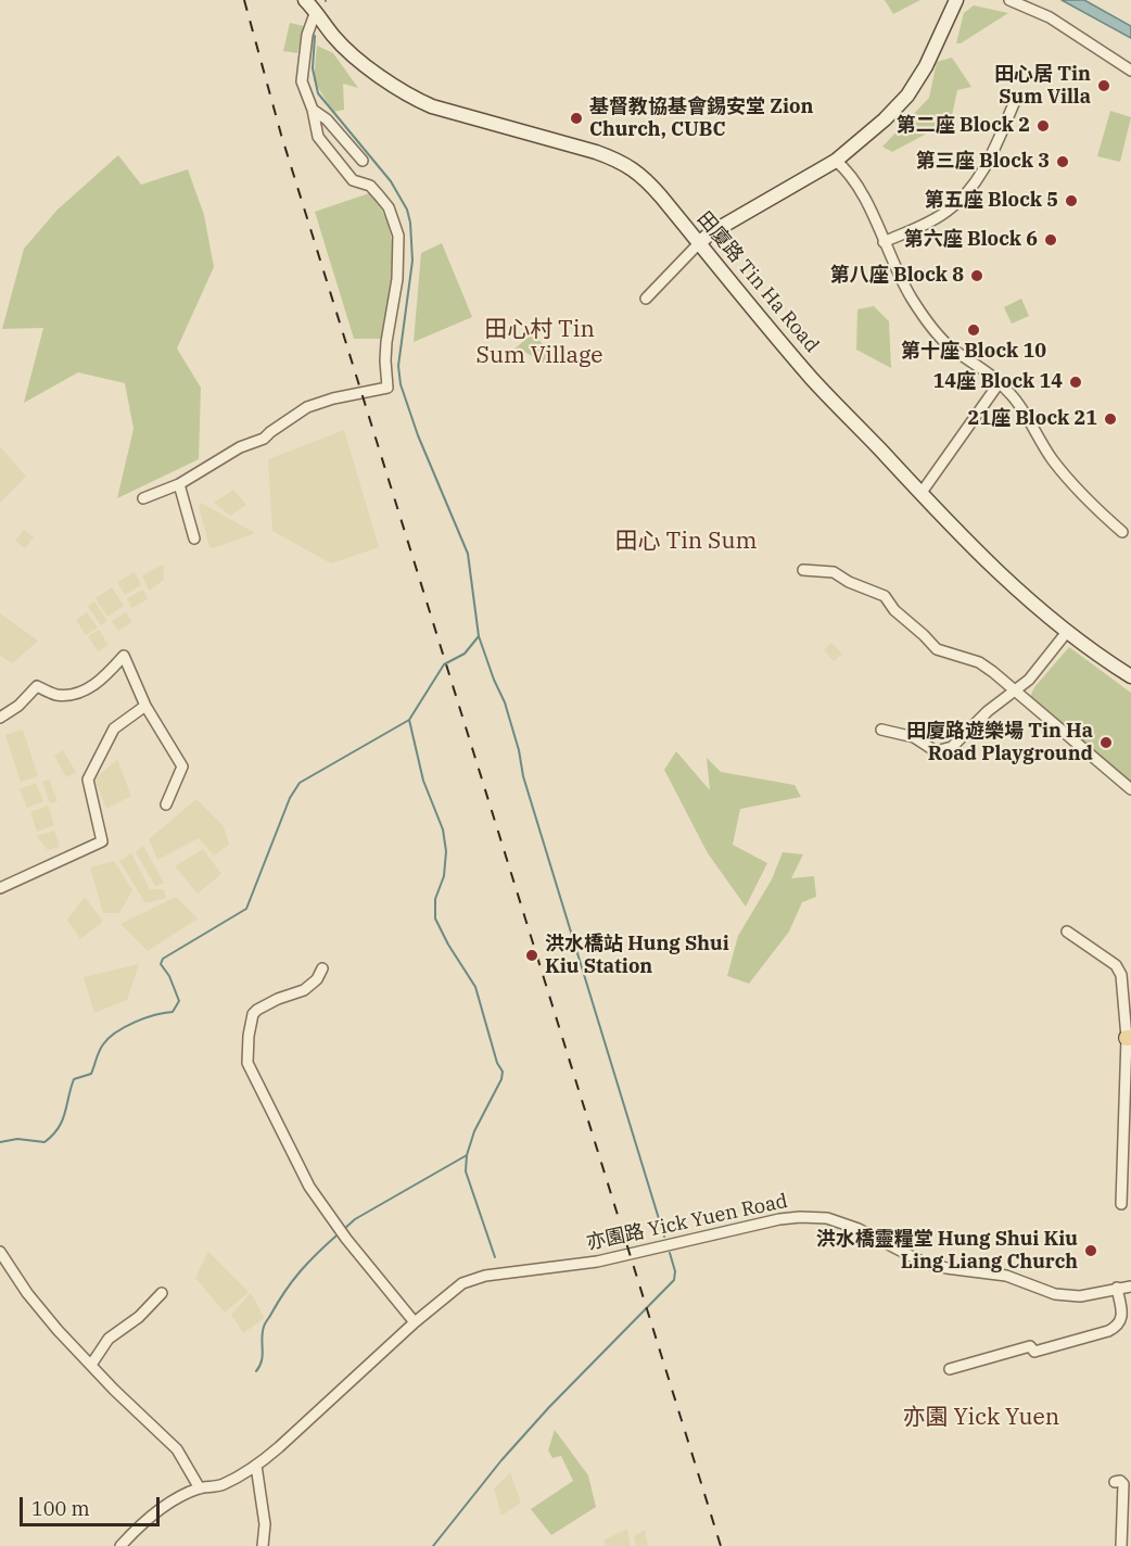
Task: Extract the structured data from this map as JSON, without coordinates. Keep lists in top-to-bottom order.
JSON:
{
  "streets": {
    "street": ["田廈路 Tin Ha Road", "亦園路 Yick Yuen Road"]
  },
  "districts": ["田心村 Tin Sum Village", "田心 Tin Sum", "亦園 Yick Yuen"],
  "places": [
    "田心居 Tin Sum Villa",
    "基督教協基會錫安堂 Zion Church, CUBC",
    "第二座 Block 2",
    "第三座 Block 3",
    "第五座 Block 5",
    "第六座 Block 6",
    "第八座 Block 8",
    "第十座 Block 10",
    "14座 Block 14",
    "21座 Block 21",
    "田廈路遊樂場 Tin Ha Road Playground",
    "洪水橋站 Hung Shui Kiu Station",
    "洪水橋靈糧堂 Hung Shui Kiu Ling Liang Church"
  ],
  "scale_bar": "100 m"
}
